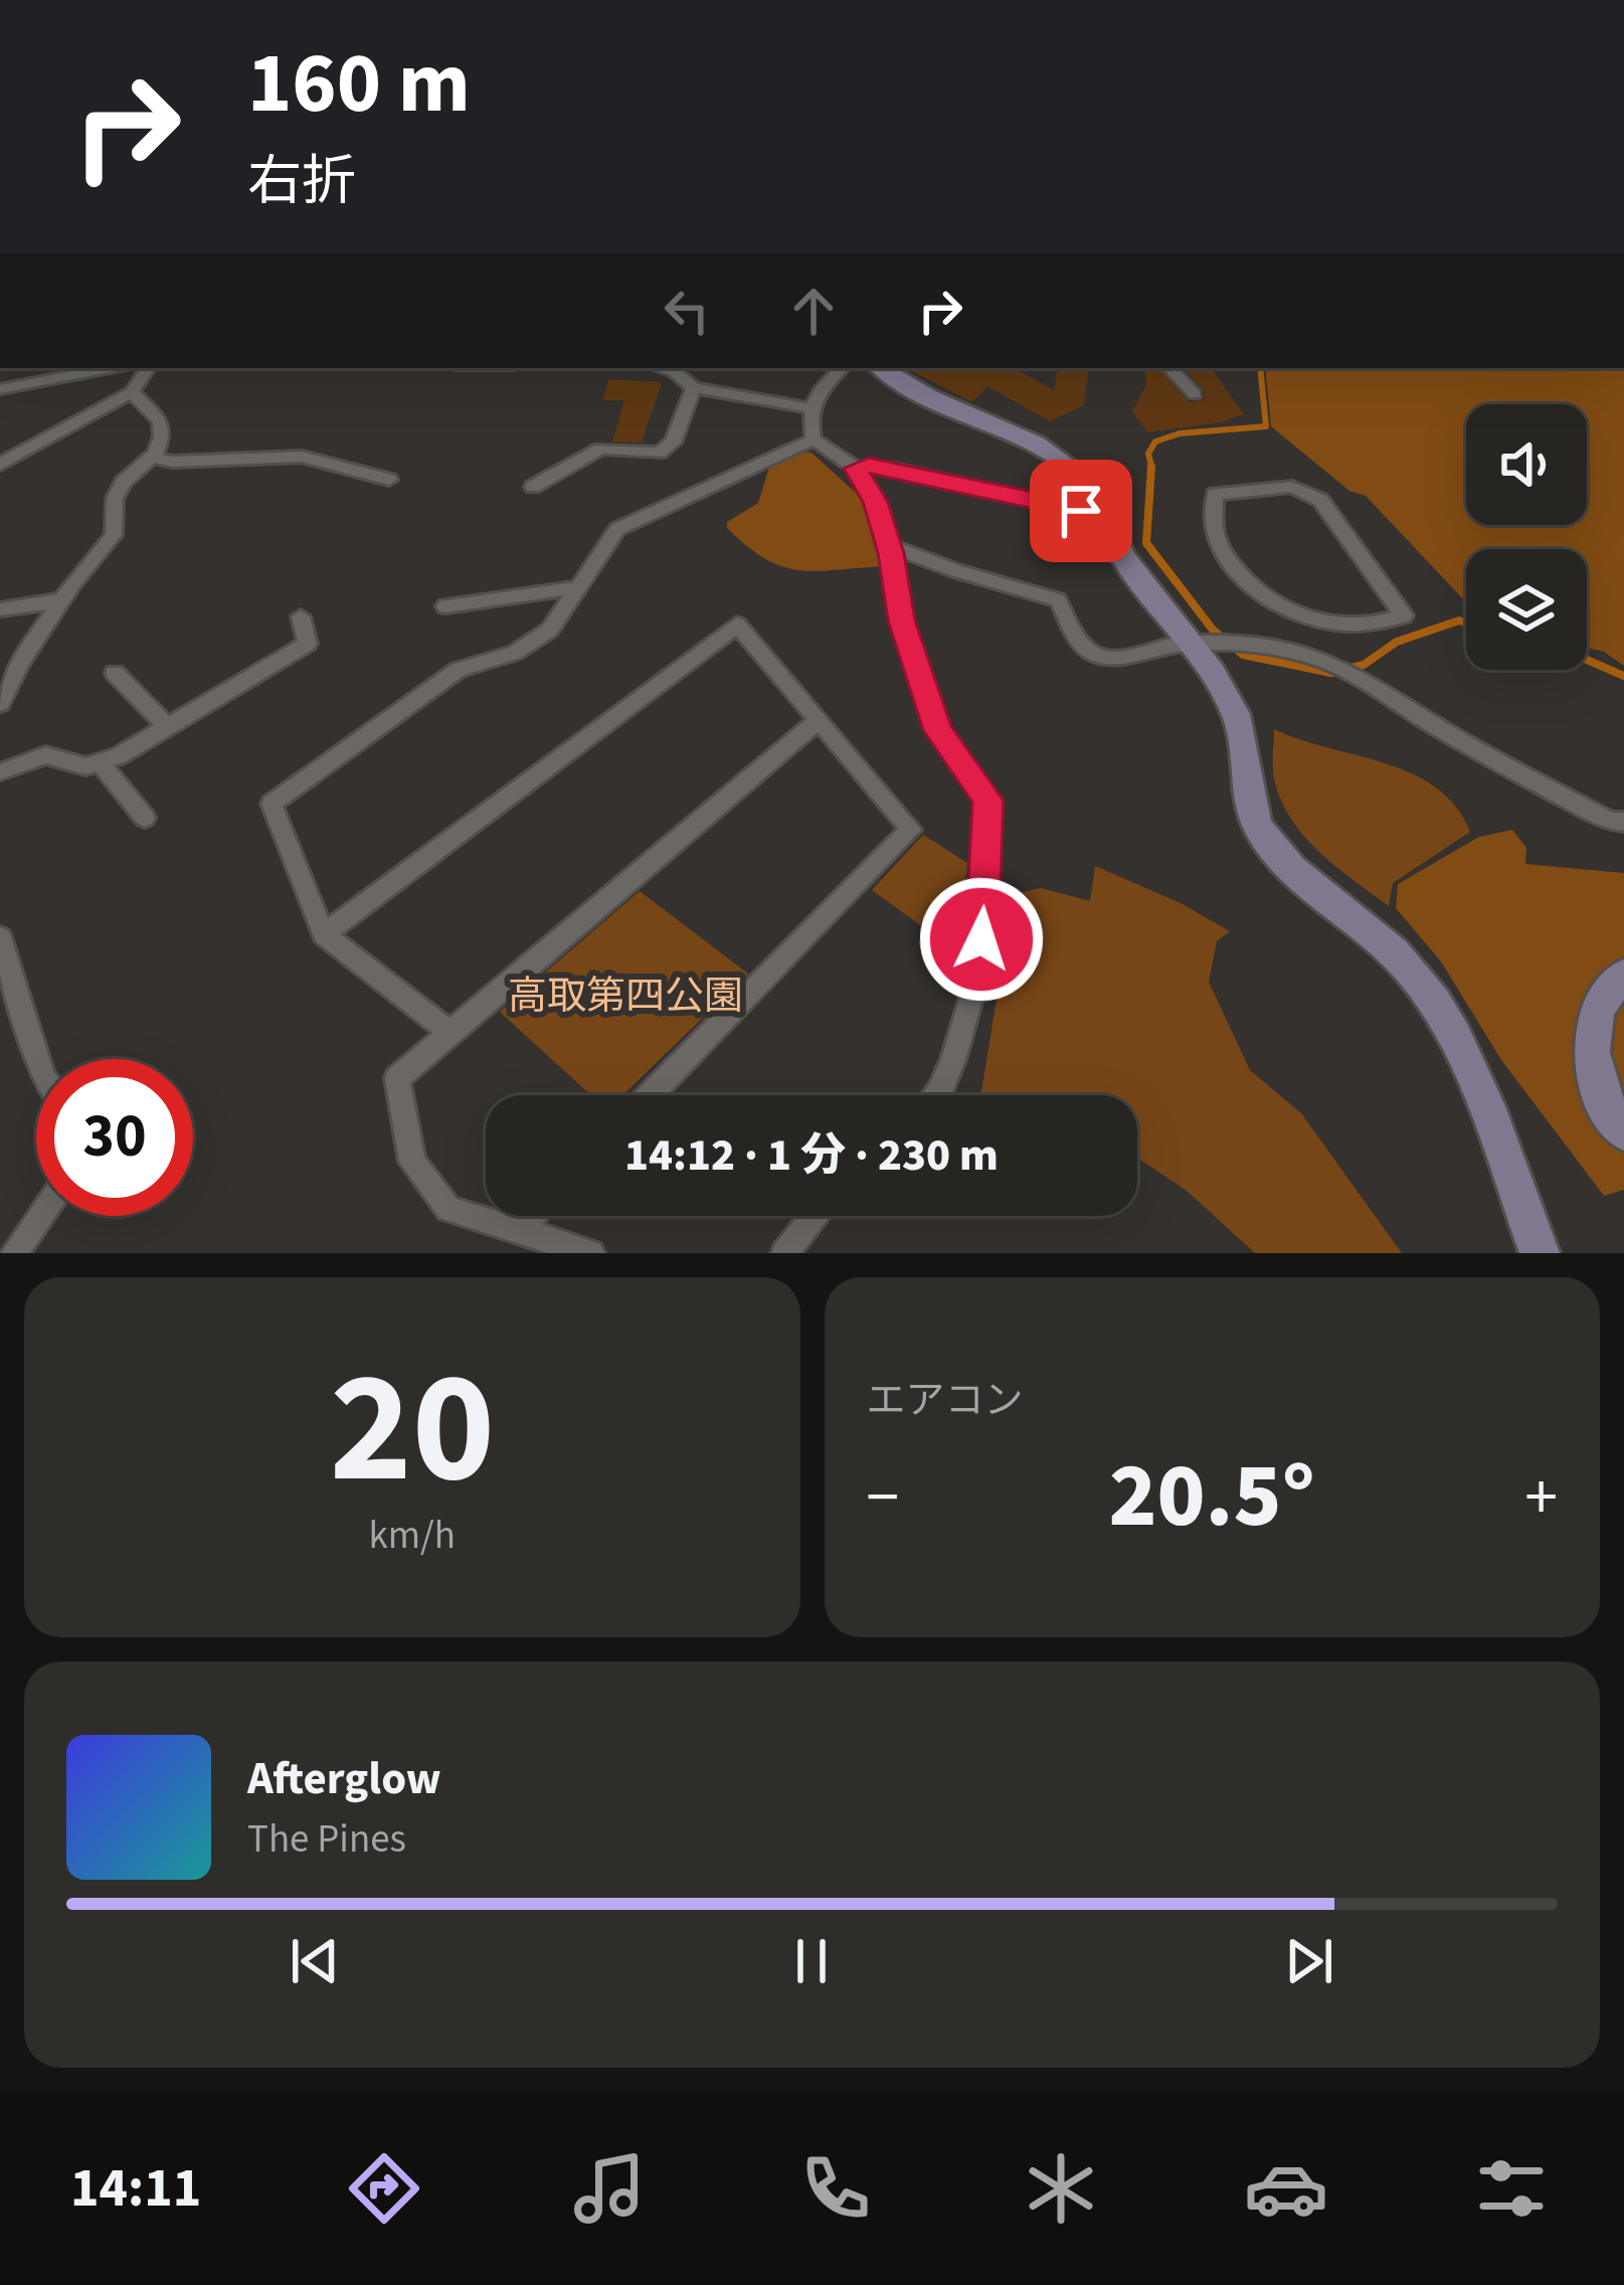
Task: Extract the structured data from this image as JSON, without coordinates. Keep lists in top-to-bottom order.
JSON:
{
  "parks": ["高取第四公園"],
  "page": {
    "turn": ["160 m", "右折"],
    "limit": "30",
    "trip": "14:12 · 1 分 · 230 m",
    "tile": [
      ["20", "km/h"],
      "エアコン"
    ],
    "heat": ["−", "20.5°", "+"],
    "song": ["Afterglow", "The Pines"],
    "tabs": "14:11"
  }
}
